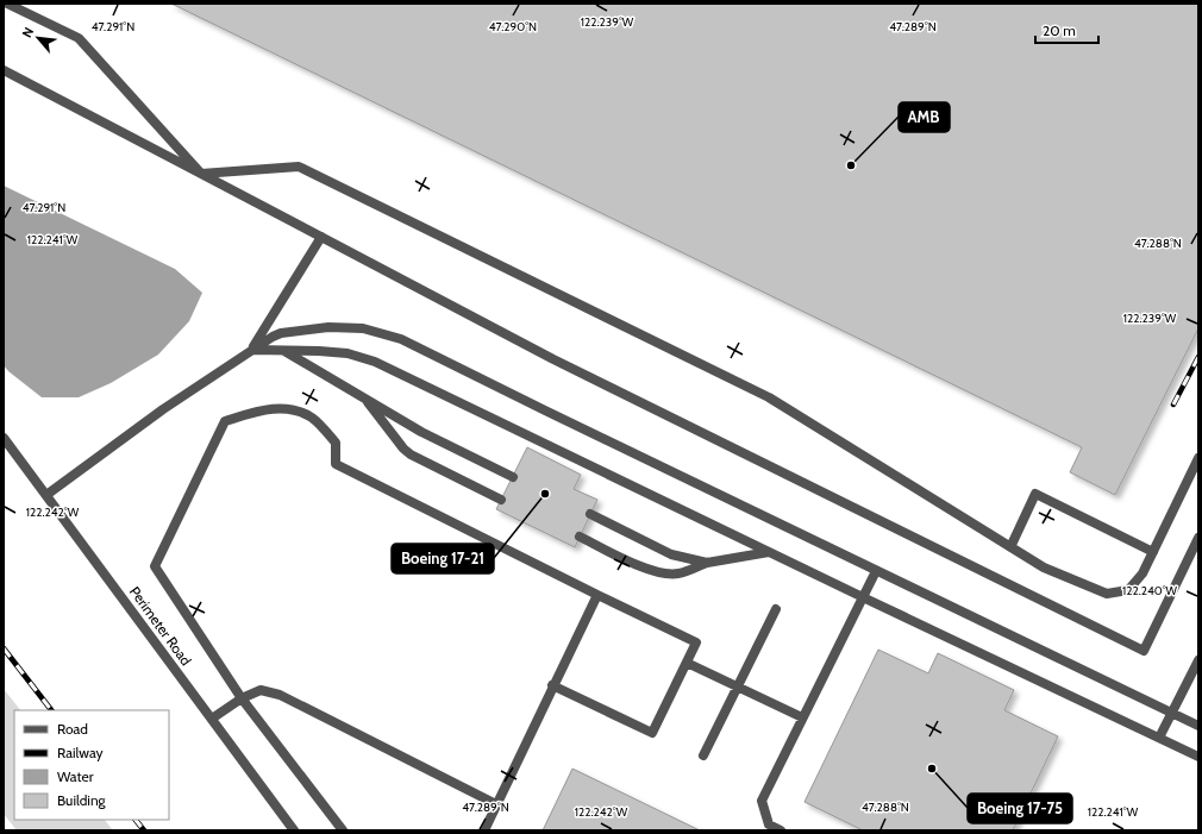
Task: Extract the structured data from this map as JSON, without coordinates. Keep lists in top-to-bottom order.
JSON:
{
  "streets": {
    "street": ["Perimeter Road"]
  },
  "places": ["AMB", "Boeing 17-21", "Boeing 17-75"],
  "legend": [
    "Road",
    "Railway",
    "Water",
    "Building"
  ],
  "scale_bar": "20 m",
  "north": "top left",
  "coordinates": [
    "122.239°W",
    "47.291°N",
    "47.290°N",
    "47.289°N",
    "122.241°W",
    "47.288°N",
    "122.242°W",
    "122.240°W"
  ]
}
